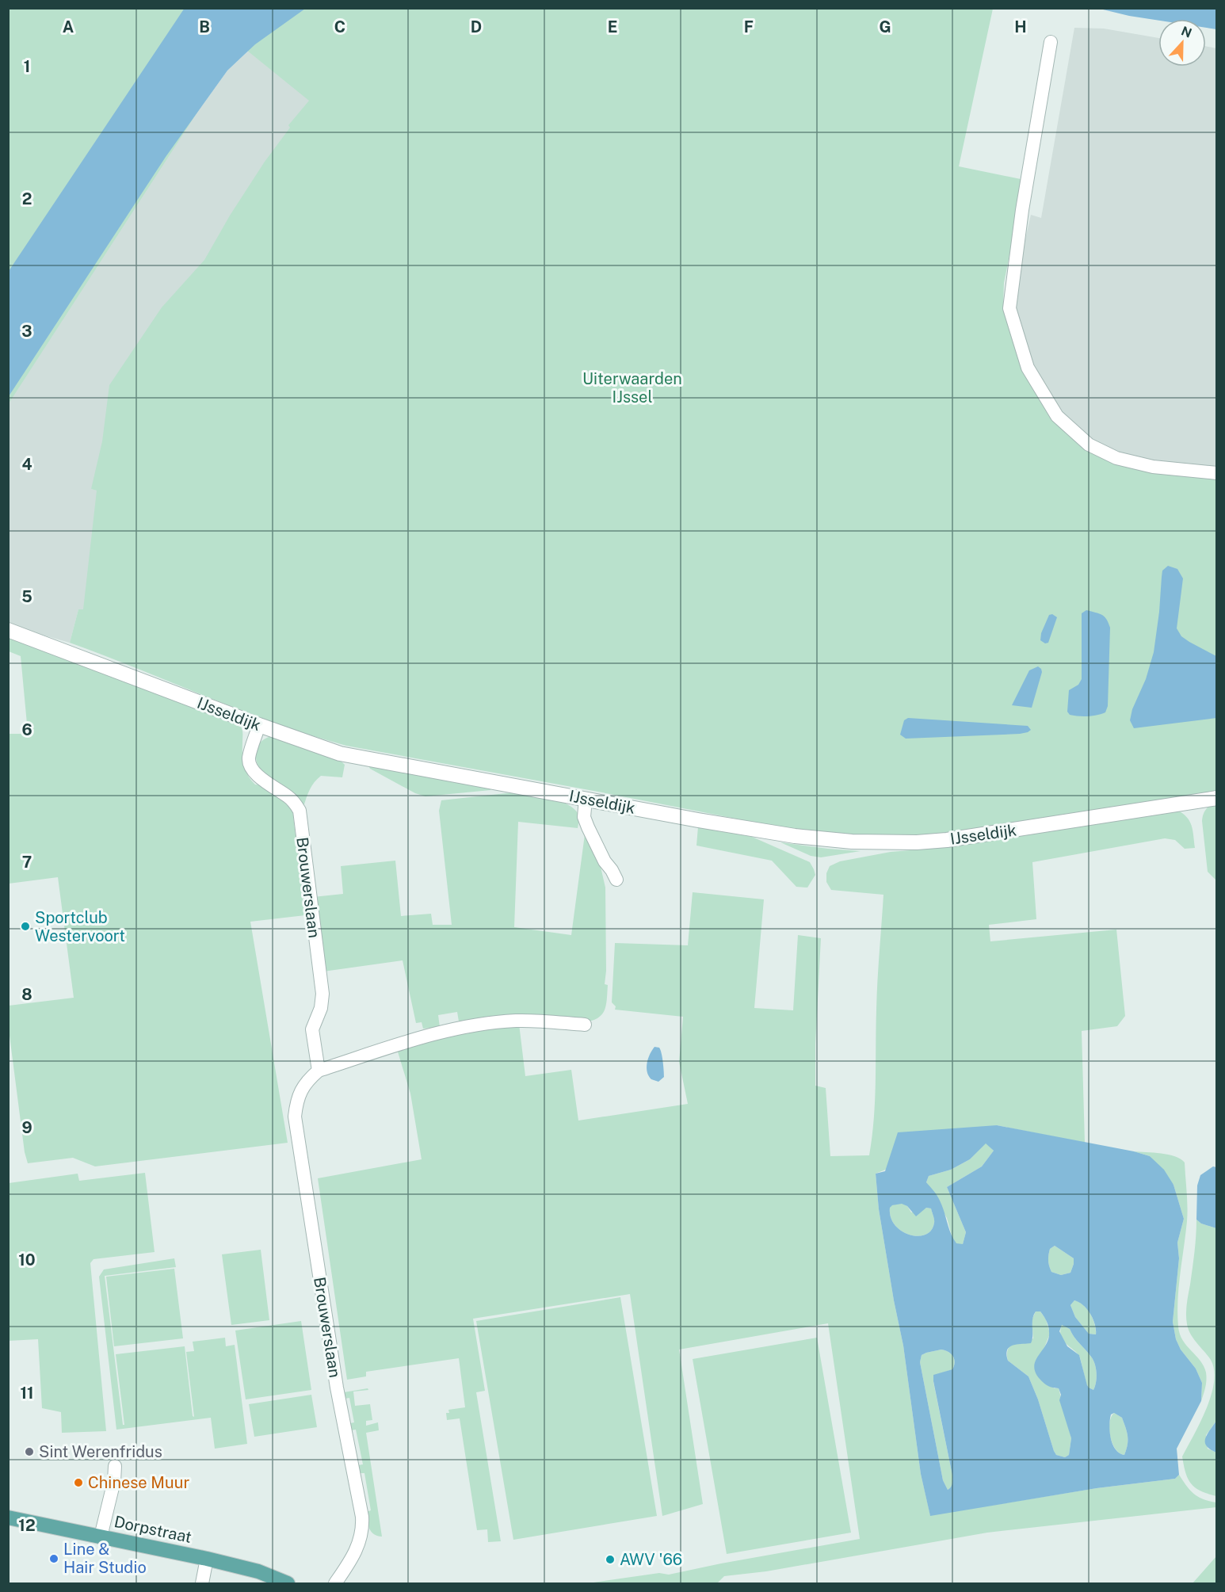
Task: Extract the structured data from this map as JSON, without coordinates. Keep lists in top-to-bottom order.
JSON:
{
  "streets": {
    "main road": ["Dorpstraat"],
    "street": ["IJsseldijk", "Brouwerslaan"]
  },
  "crossings": [
    ["IJsseldijk", "Brouwerslaan"]
  ],
  "parks": ["Uiterwaarden IJssel"],
  "places": [
    "Sportclub Westervoort",
    "Sint Werenfridus",
    "Chinese Muur",
    "Line & Hair Studio",
    "AWV '66"
  ],
  "north": "top",
  "grid": {
    "columns": [
      "A",
      "B",
      "C",
      "D",
      "E",
      "F",
      "G",
      "H"
    ],
    "rows": [
      "1",
      "2",
      "3",
      "4",
      "5",
      "6",
      "7",
      "8",
      "9",
      "10",
      "11",
      "12"
    ]
  }
}
